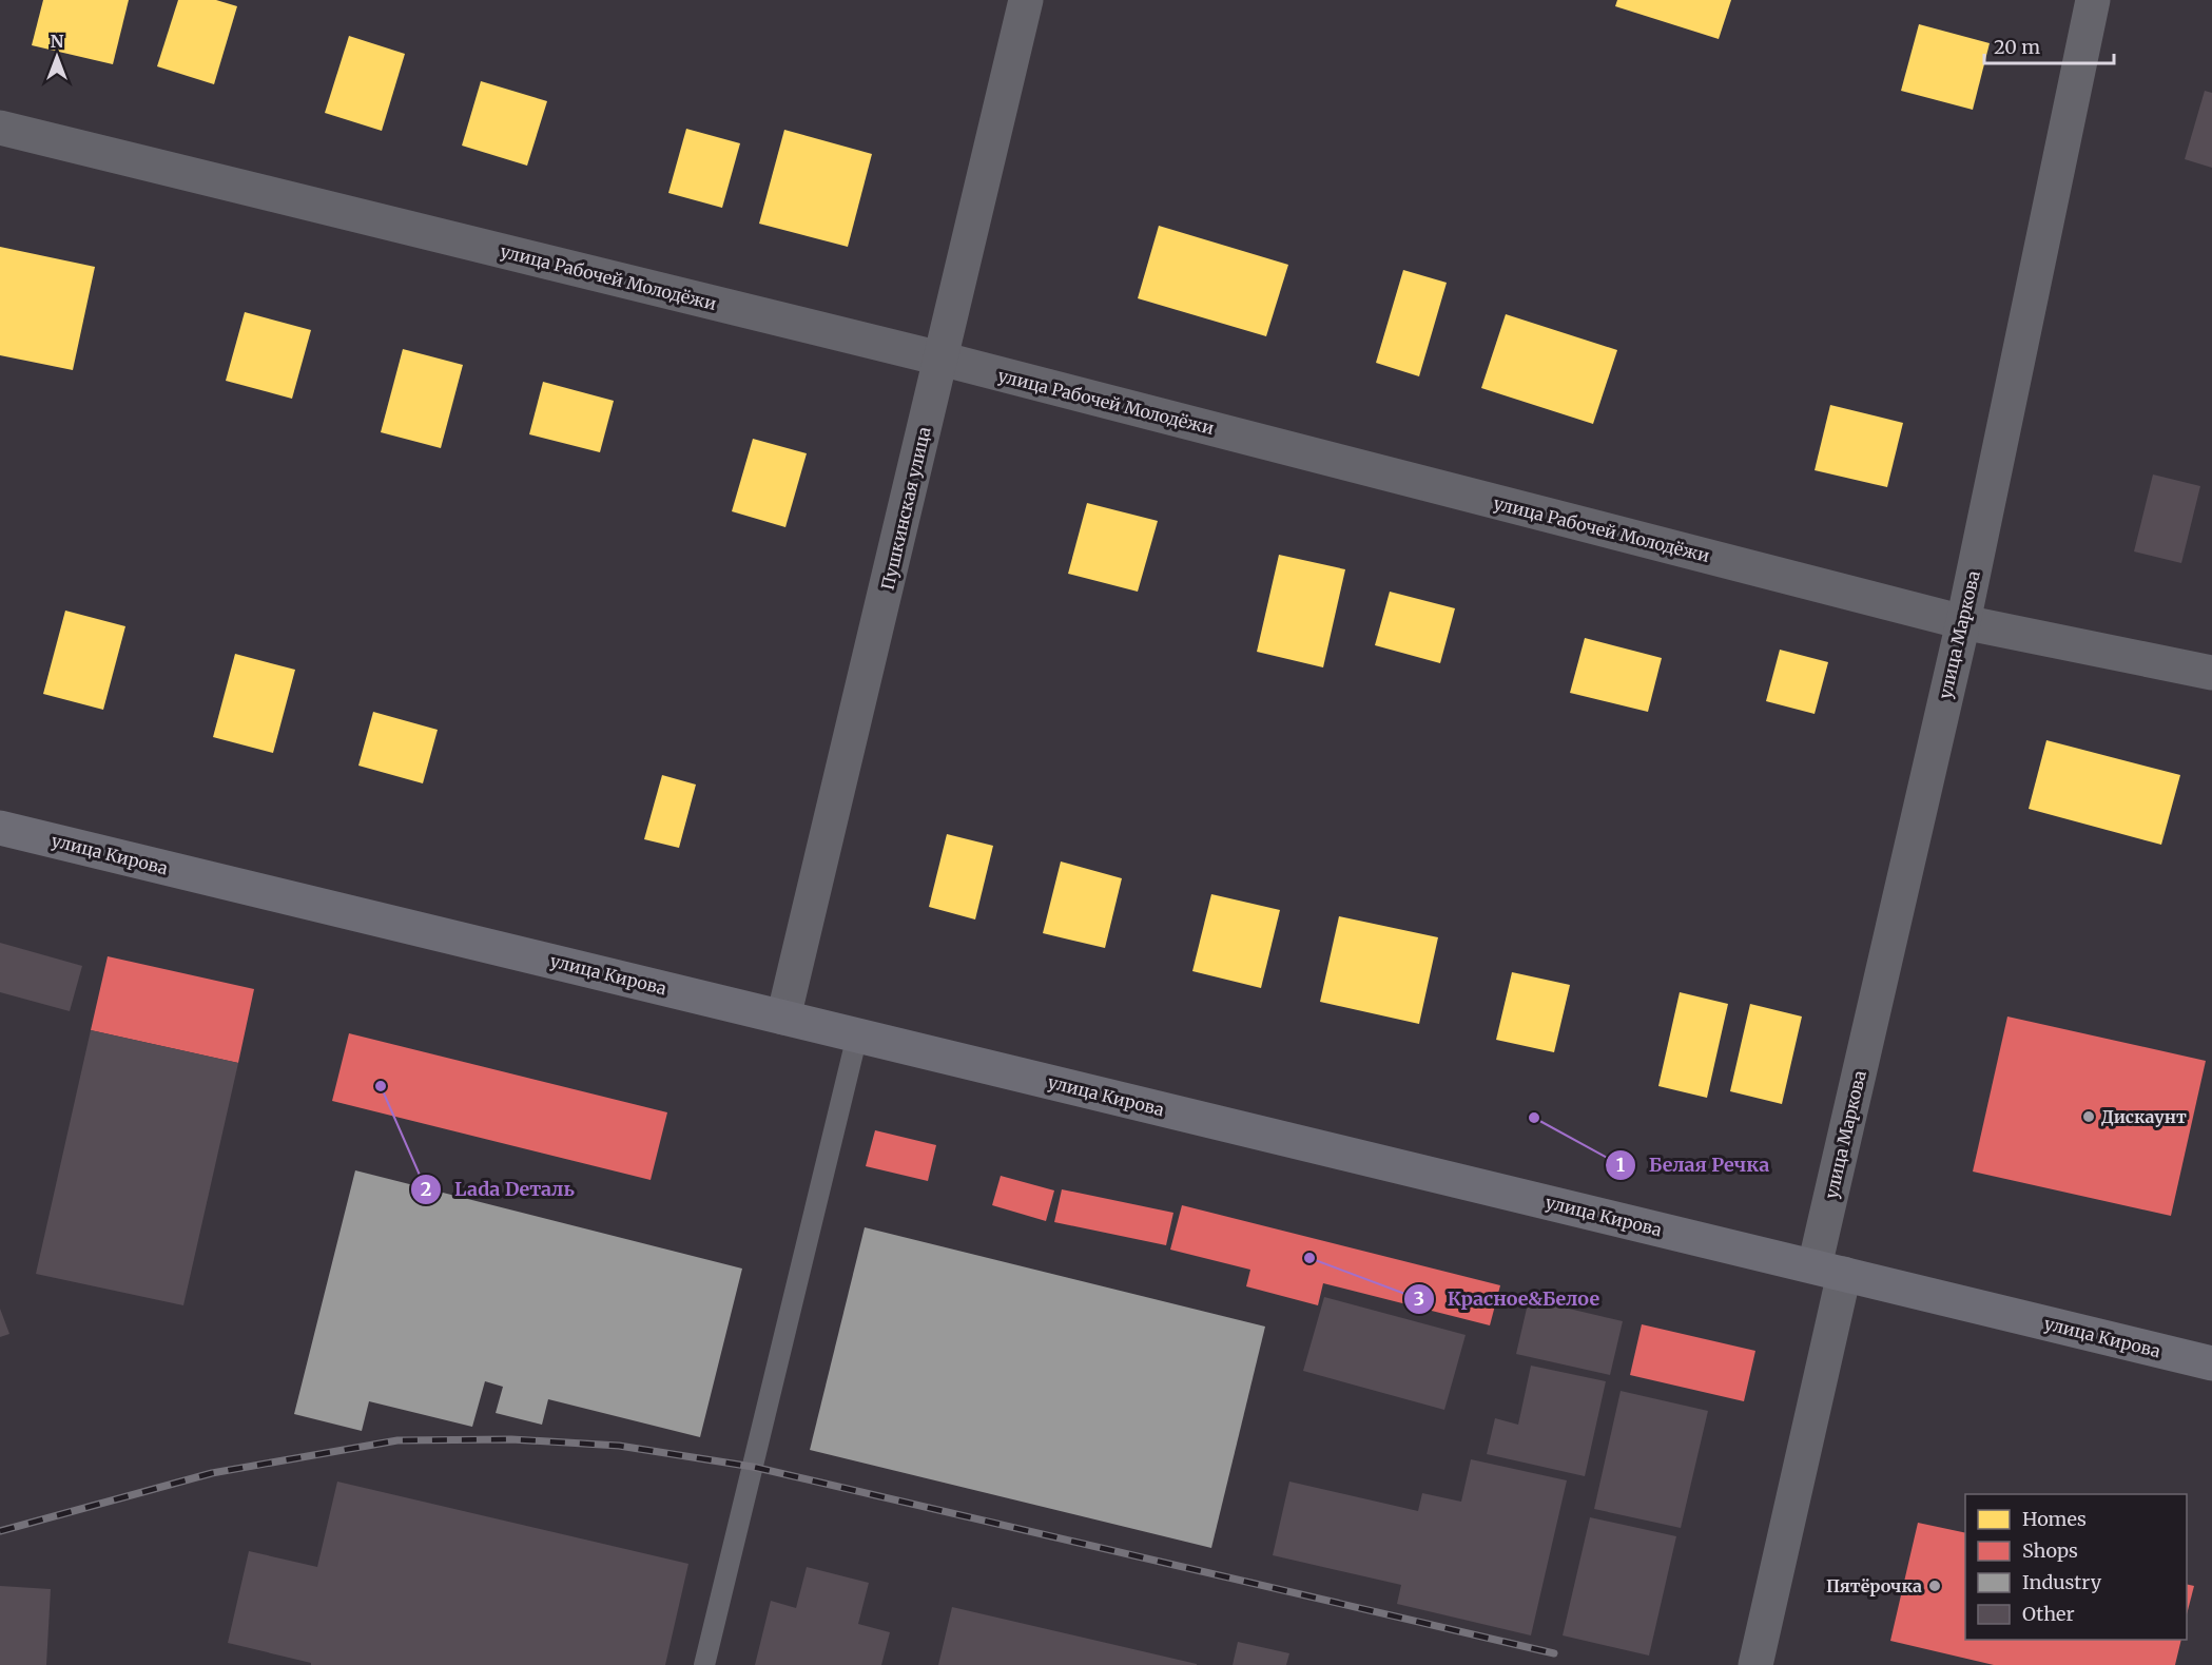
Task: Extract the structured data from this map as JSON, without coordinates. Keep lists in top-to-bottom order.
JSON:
{
  "streets": {
    "main road": ["улица Кирова"],
    "street": ["улица Рабочей Молодёжи", "Пушкинская улица", "улица Маркова"]
  },
  "crossings": [
    ["улица Рабочей Молодёжи", "Пушкинская улица"],
    ["улица Рабочей Молодёжи", "улица Маркова"],
    ["Пушкинская улица", "улица Кирова"],
    ["улица Маркова", "улица Кирова"]
  ],
  "places": [
    "Lada Dеталь",
    "Дискаунт",
    "Белая Речка",
    "Красное&Белое",
    "Пятёрочка"
  ],
  "legend": [
    "Homes",
    "Shops",
    "Industry",
    "Other"
  ],
  "scale_bar": "20 m",
  "north": "top"
}
